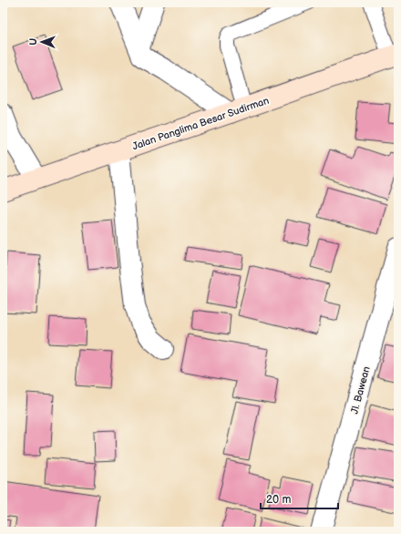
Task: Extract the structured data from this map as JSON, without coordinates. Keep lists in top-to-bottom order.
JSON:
{
  "streets": {
    "main road": ["Jalan Panglima Besar Sudirman"],
    "street": ["Jl. Bawean"]
  },
  "scale_bar": "20 m",
  "north": "left"
}
